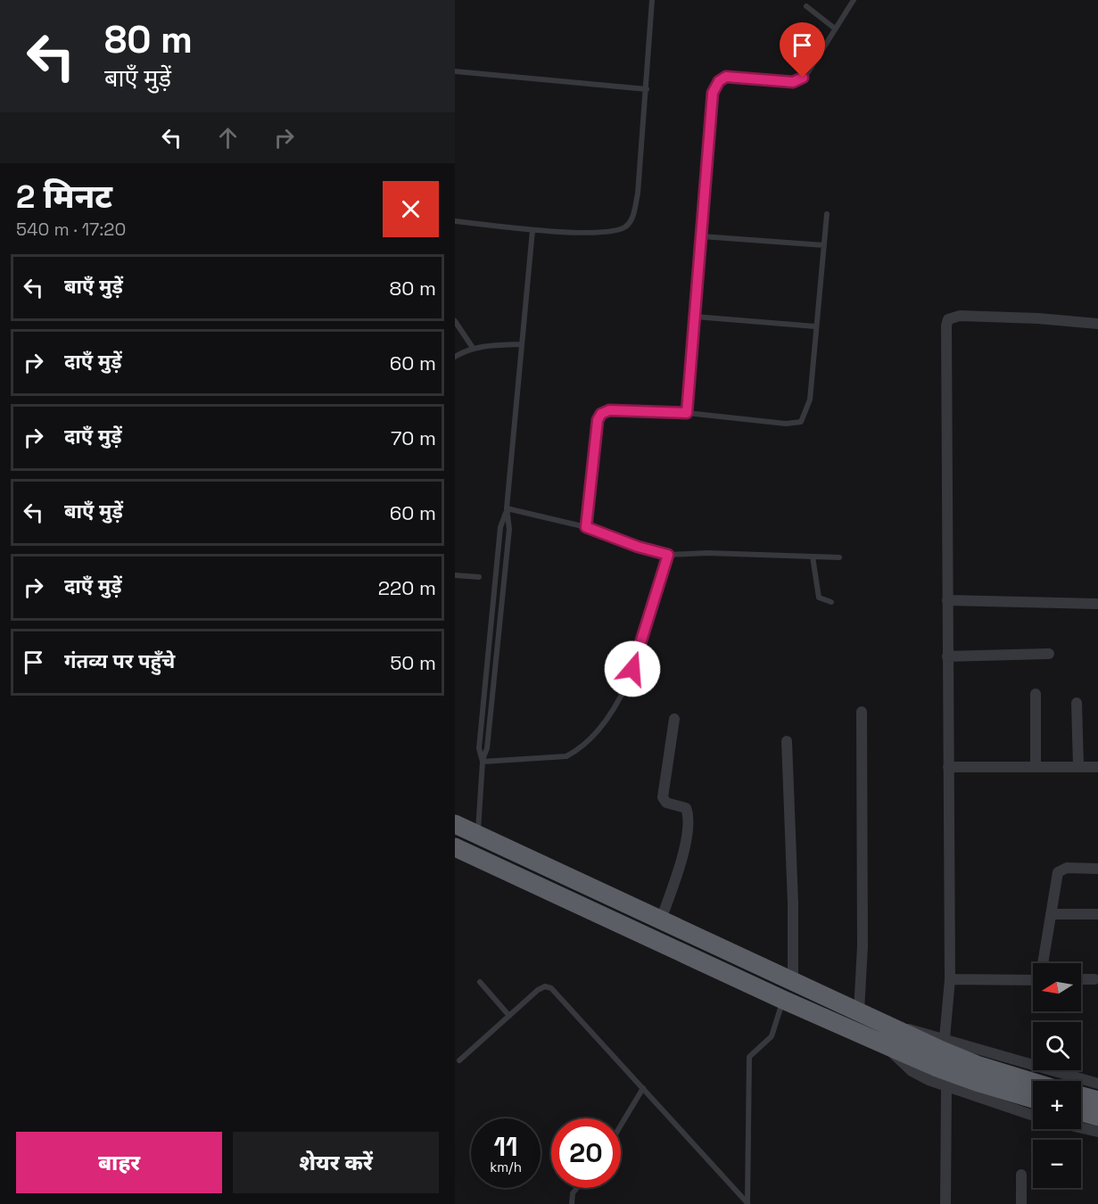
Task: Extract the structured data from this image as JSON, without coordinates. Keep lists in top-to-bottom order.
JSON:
{
  "north": "left",
  "page": {
    "turn": ["80 m", "बाएँ मुड़ें"],
    "heading": ["2 मिनट", "540 m · 17:20"],
    "list": [
      {
        "name": "बाएँ मुड़ें",
        "value": "80 m"
      },
      {
        "name": "दाएँ मुड़ें",
        "value": "60 m"
      },
      {
        "name": "दाएँ मुड़ें",
        "value": "70 m"
      },
      {
        "name": "बाएँ मुड़ें",
        "value": "60 m"
      },
      {
        "name": "दाएँ मुड़ें",
        "value": "220 m"
      },
      {
        "name": "गंतव्य पर पहुँचे",
        "value": "50 m"
      }
    ],
    "map_buttons": ["+", "−"],
    "speed": "11 km/h",
    "limit": "20",
    "buttons": ["बाहर", "शेयर करें"]
  }
}
